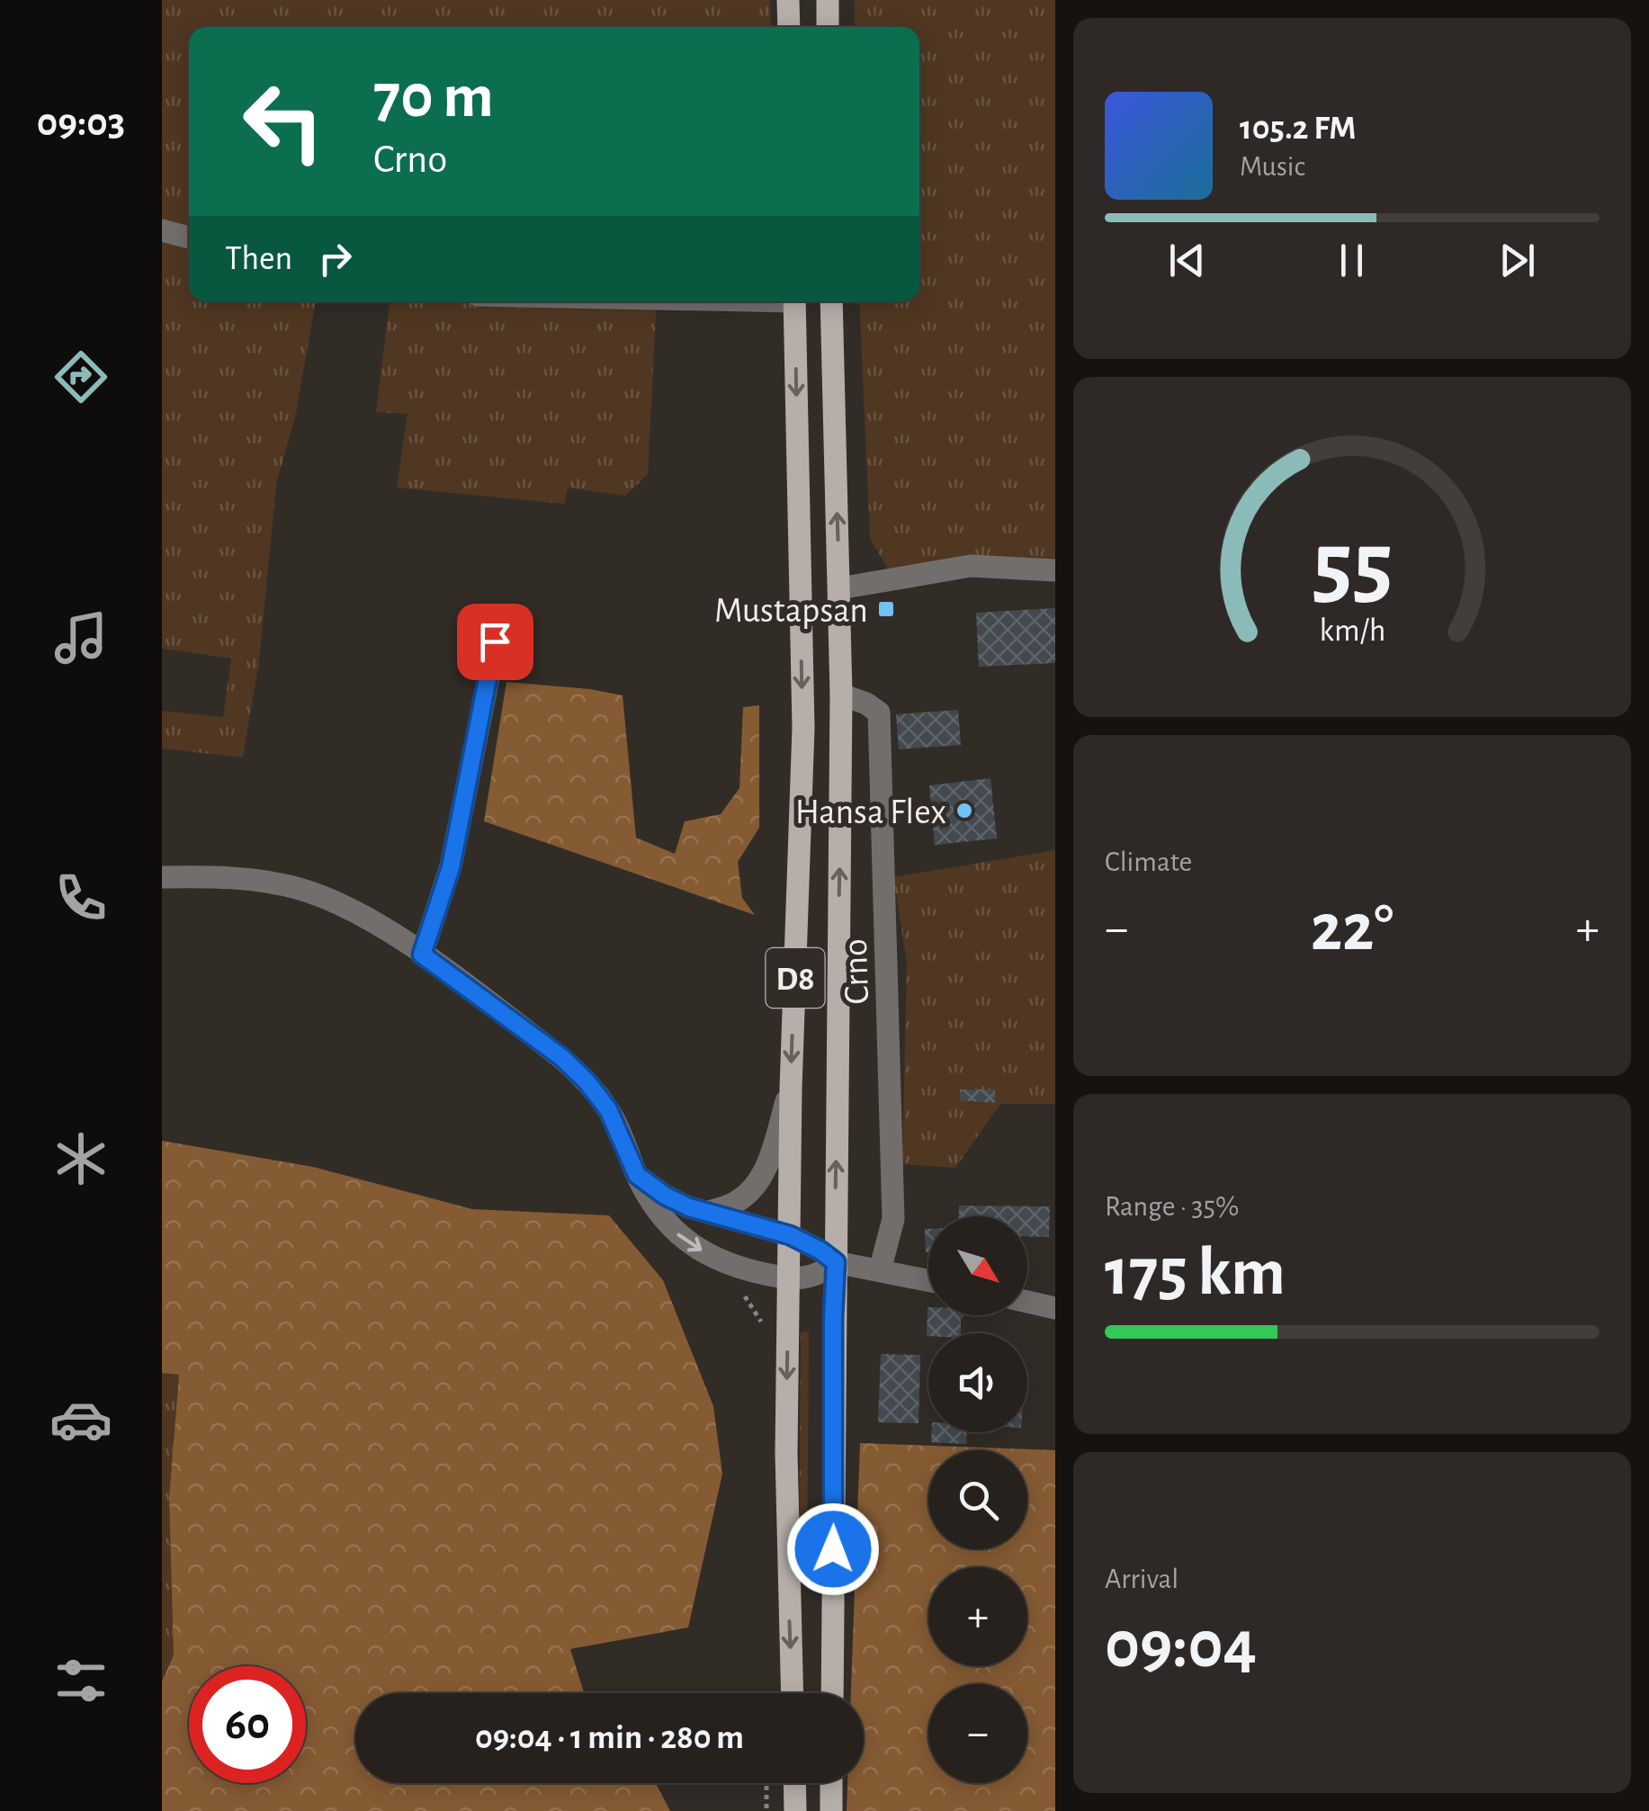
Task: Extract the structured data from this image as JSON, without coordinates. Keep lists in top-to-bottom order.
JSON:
{
  "streets": {
    "main road": ["D8"],
    "street": ["Crno"]
  },
  "crossings": [
    ["Crno", "D8"]
  ],
  "places": {
    "transit": ["Mustapsan"],
    "other": ["Hansa Flex"]
  },
  "north": "bottom right",
  "page": {
    "tabs": "09:03",
    "turn": ["70 m", "Crno"],
    "song": ["105.2 FM", "Music"],
    "then": "Then",
    "tile": [
      "Climate",
      ["Range · 35%", "175 km"],
      ["Arrival", "09:04"]
    ],
    "heat": ["−", "22°", "+"],
    "map_buttons": ["+", "−"],
    "limit": "60",
    "trip": "09:04 · 1 min · 280 m",
    "gauge": ["55", "km/h"]
  }
}
